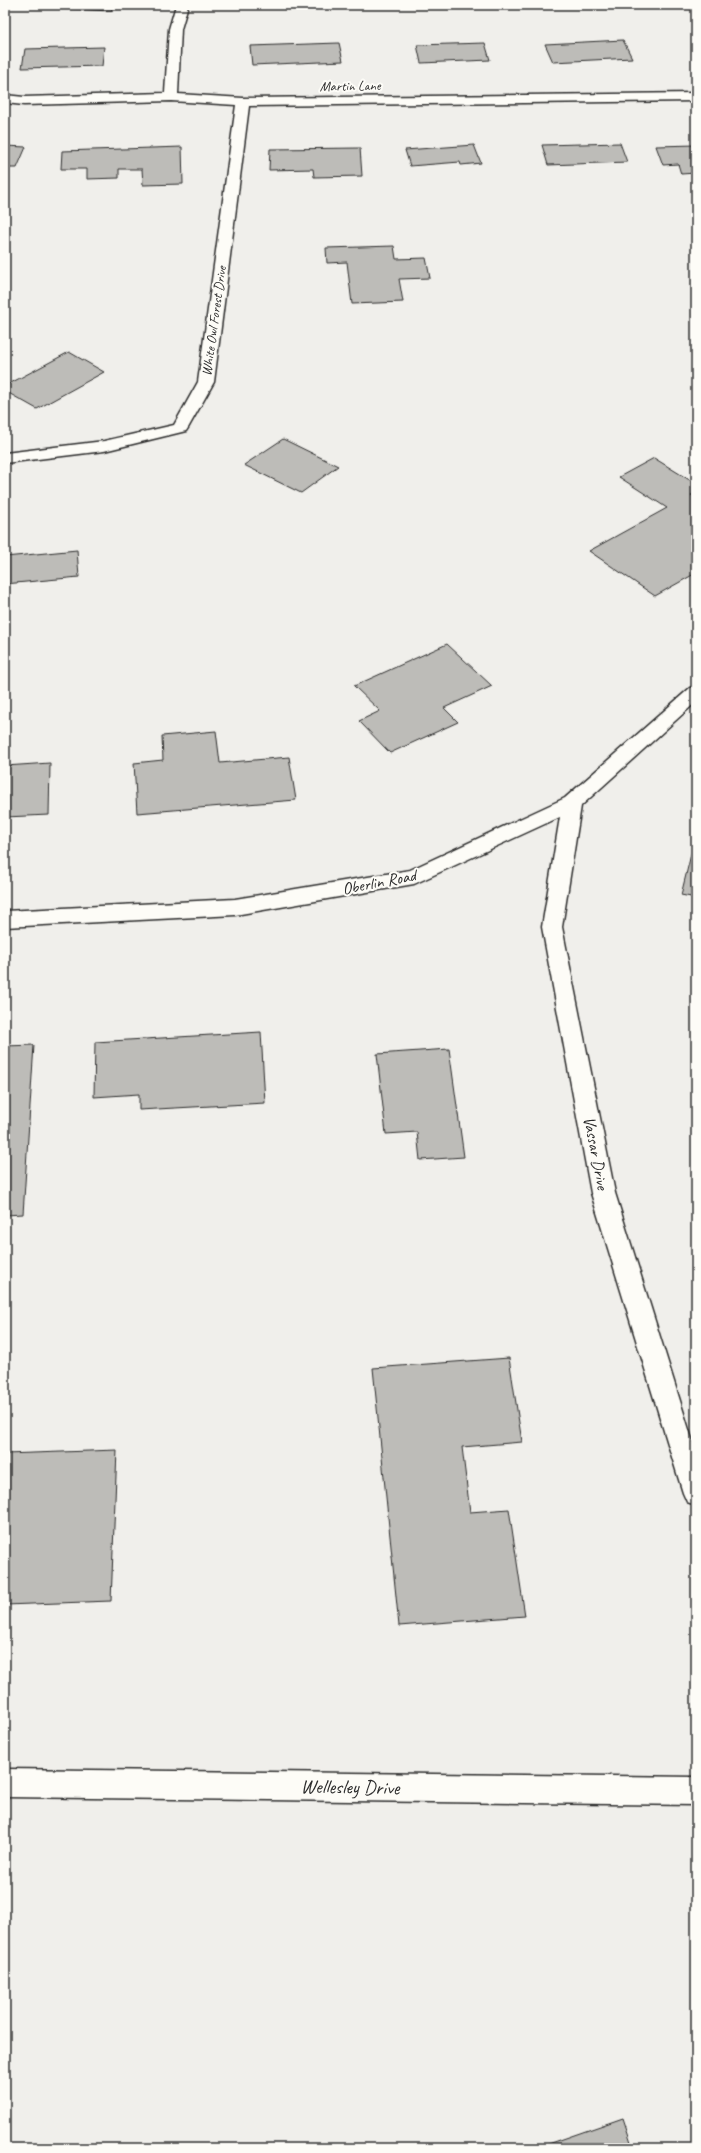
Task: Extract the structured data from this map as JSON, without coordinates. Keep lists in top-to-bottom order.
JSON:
{
  "streets": {
    "street": [
      "Martin Lane",
      "White Owl Forest Drive",
      "Oberlin Road",
      "Vassar Drive",
      "Wellesley Drive"
    ]
  },
  "crossings": [
    ["Martin Lane", "White Owl Forest Drive"],
    ["Oberlin Road", "Vassar Drive"]
  ]
}
